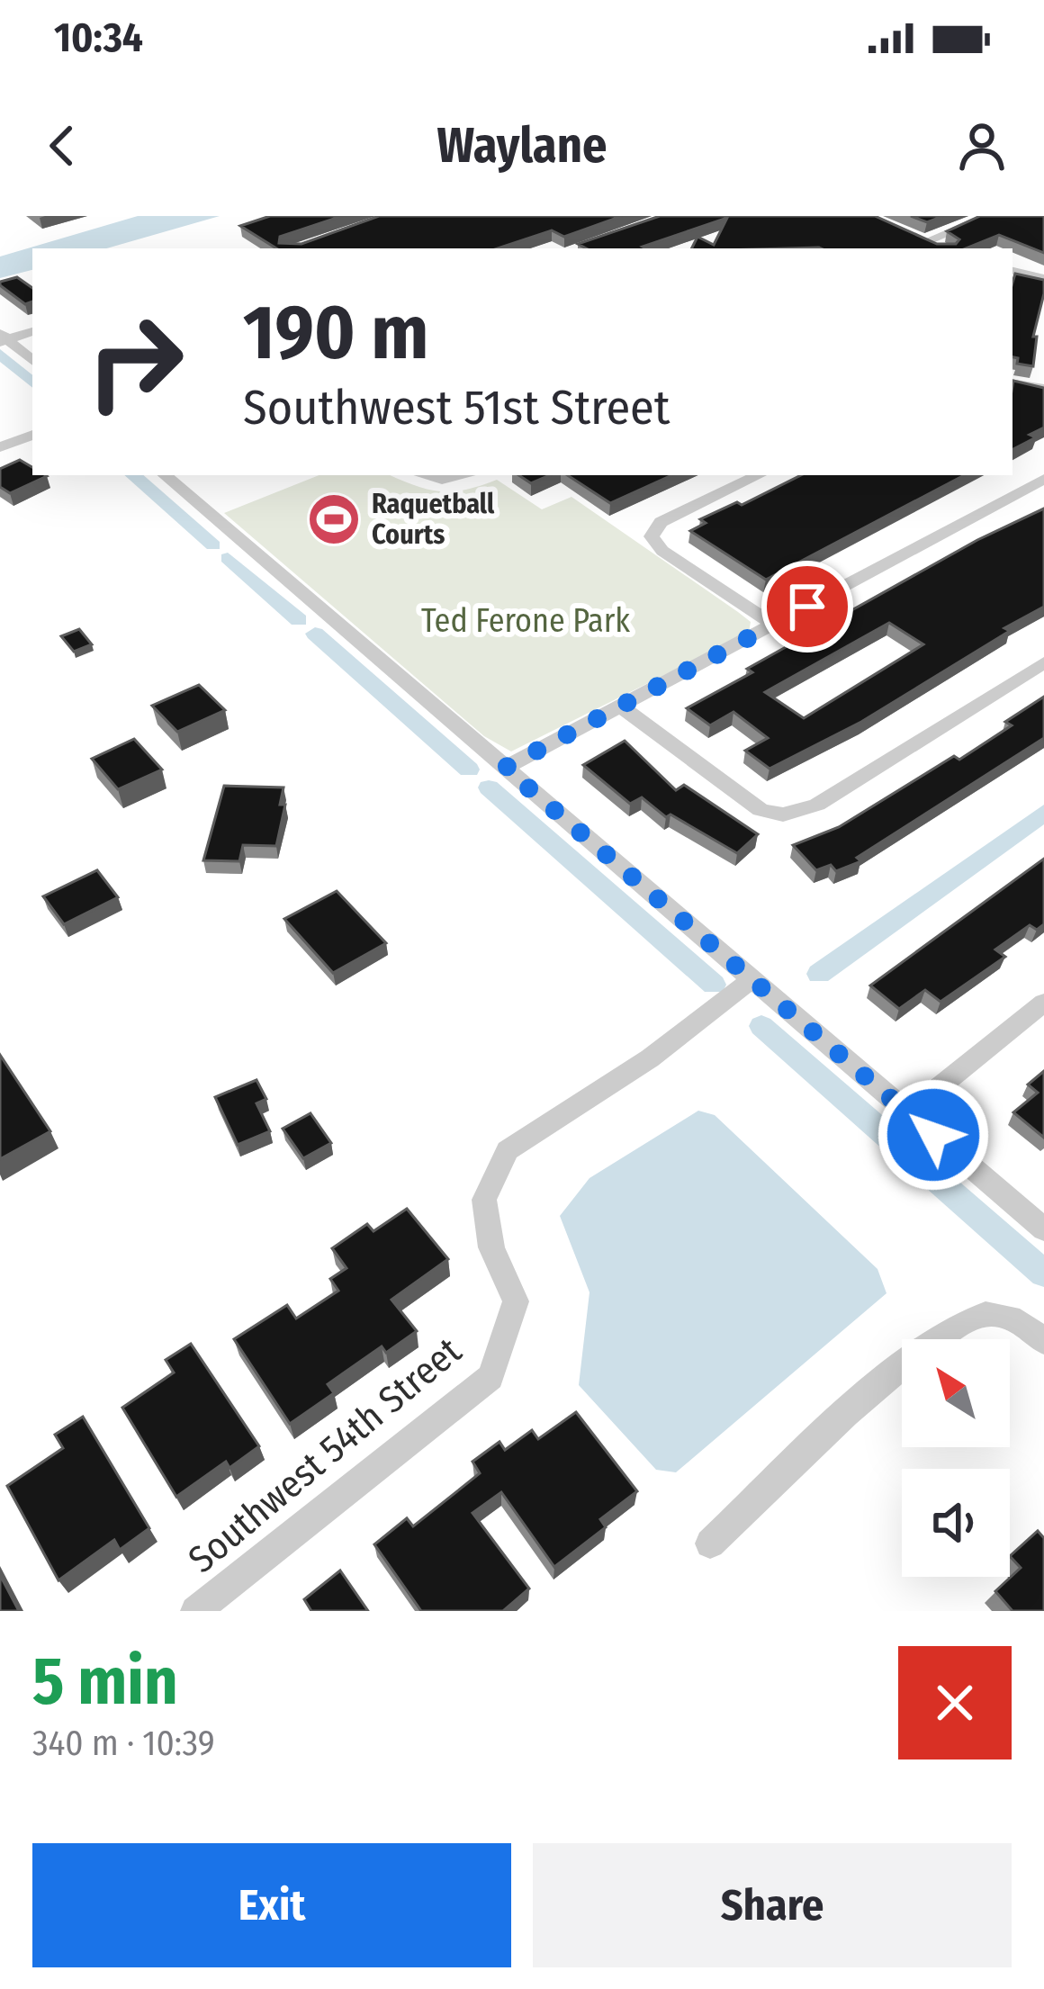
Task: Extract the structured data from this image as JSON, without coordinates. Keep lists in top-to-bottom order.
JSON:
{
  "streets": {
    "street": ["Southwest 54th Street"]
  },
  "parks": ["Ted Ferone Park"],
  "places": {
    "sports": ["Raquetball Courts"]
  },
  "north": "top left",
  "page": {
    "status": "10:34",
    "header": "Waylane",
    "turn": ["190 m", "Southwest 51st Street"],
    "heading": ["5 min", "340 m · 10:39"],
    "buttons": ["Exit", "Share"]
  }
}
